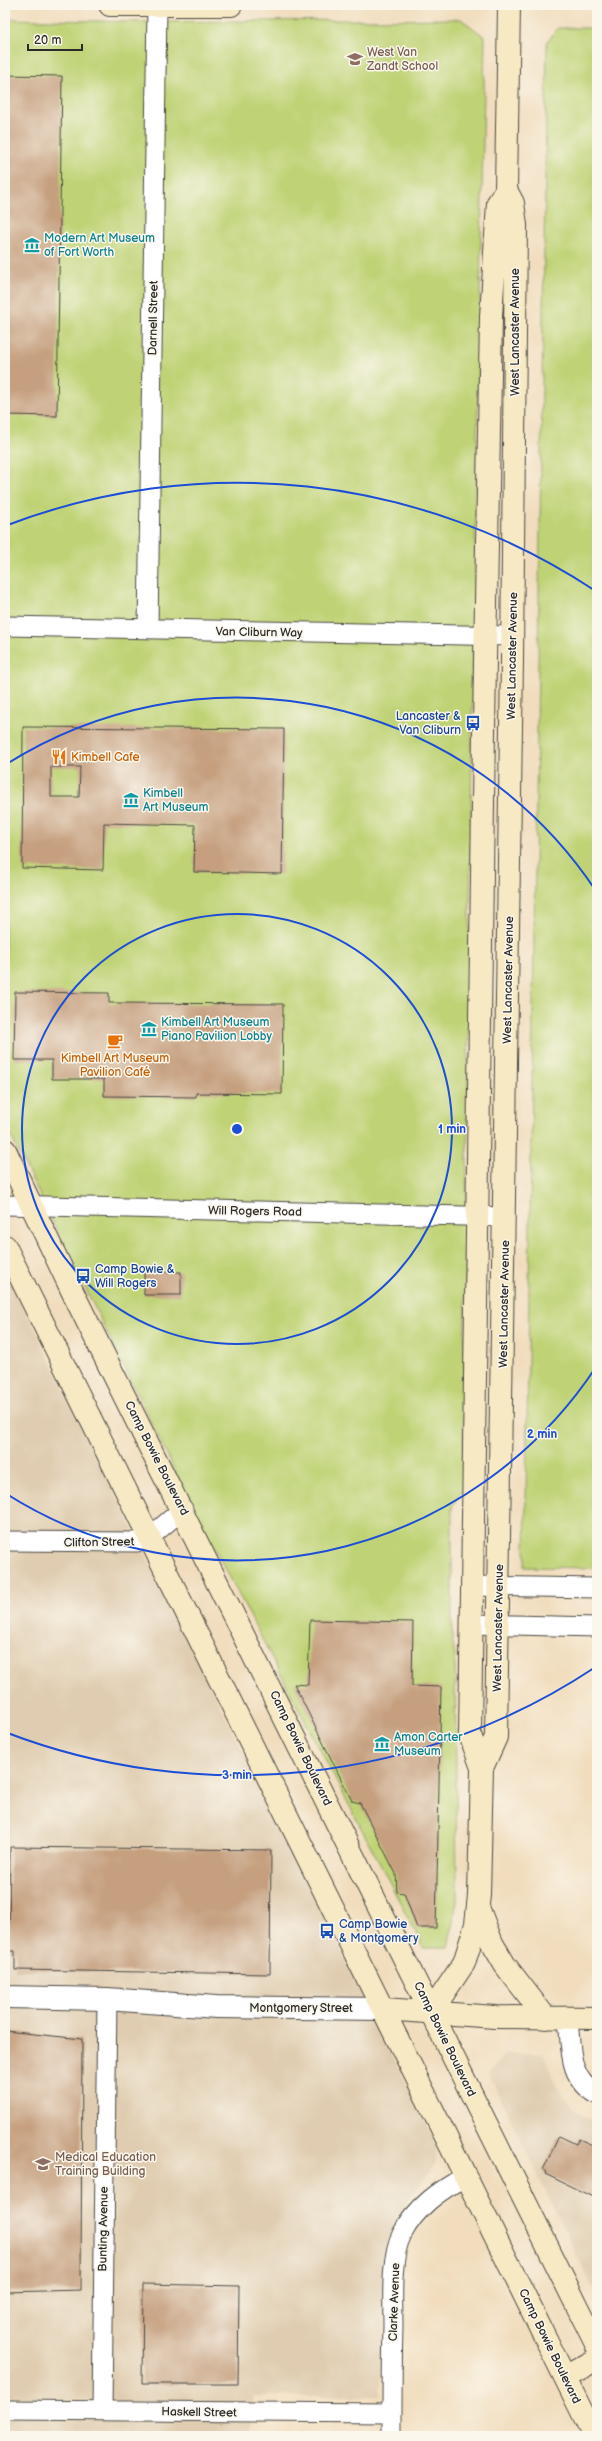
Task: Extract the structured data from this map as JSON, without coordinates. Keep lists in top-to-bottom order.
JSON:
{
  "streets": {
    "main road": ["West Lancaster Avenue", "Camp Bowie Boulevard", "Montgomery Street"],
    "street": [
      "Darnell Street",
      "Van Cliburn Way",
      "Will Rogers Road",
      "Clifton Street",
      "Bunting Avenue",
      "Clarke Avenue",
      "Haskell Street"
    ]
  },
  "crossings": [
    ["Darnell Street", "Van Cliburn Way"],
    ["West Lancaster Avenue", "Van Cliburn Way"],
    ["West Lancaster Avenue", "Will Rogers Road"],
    ["West Lancaster Avenue", "Camp Bowie Boulevard"],
    ["West Lancaster Avenue", "Montgomery Street"],
    ["Will Rogers Road", "Camp Bowie Boulevard"],
    ["Camp Bowie Boulevard", "Clifton Street"],
    ["Camp Bowie Boulevard", "Montgomery Street"],
    ["Camp Bowie Boulevard", "Clarke Avenue"],
    ["Montgomery Street", "Bunting Avenue"],
    ["Bunting Avenue", "Haskell Street"],
    ["Clarke Avenue", "Haskell Street"]
  ],
  "places": {
    "school or university": ["West Van Zandt School", "Medical Education Training Building"],
    "museum": [
      "Modern Art Museum of Fort Worth",
      "Kimbell Art Museum",
      "Kimbell Art Museum Piano Pavilion Lobby",
      "Amon Carter Museum"
    ],
    "bus stop": ["Lancaster & Van Cliburn", "Camp Bowie & Will Rogers", "Camp Bowie & Montgomery"],
    "restaurant": ["Kimbell Cafe"],
    "cafe": ["Kimbell Art Museum Pavilion Café"]
  },
  "scale_bar": "20 m",
  "rings": ["1 min", "2 min", "3 min"]
}
